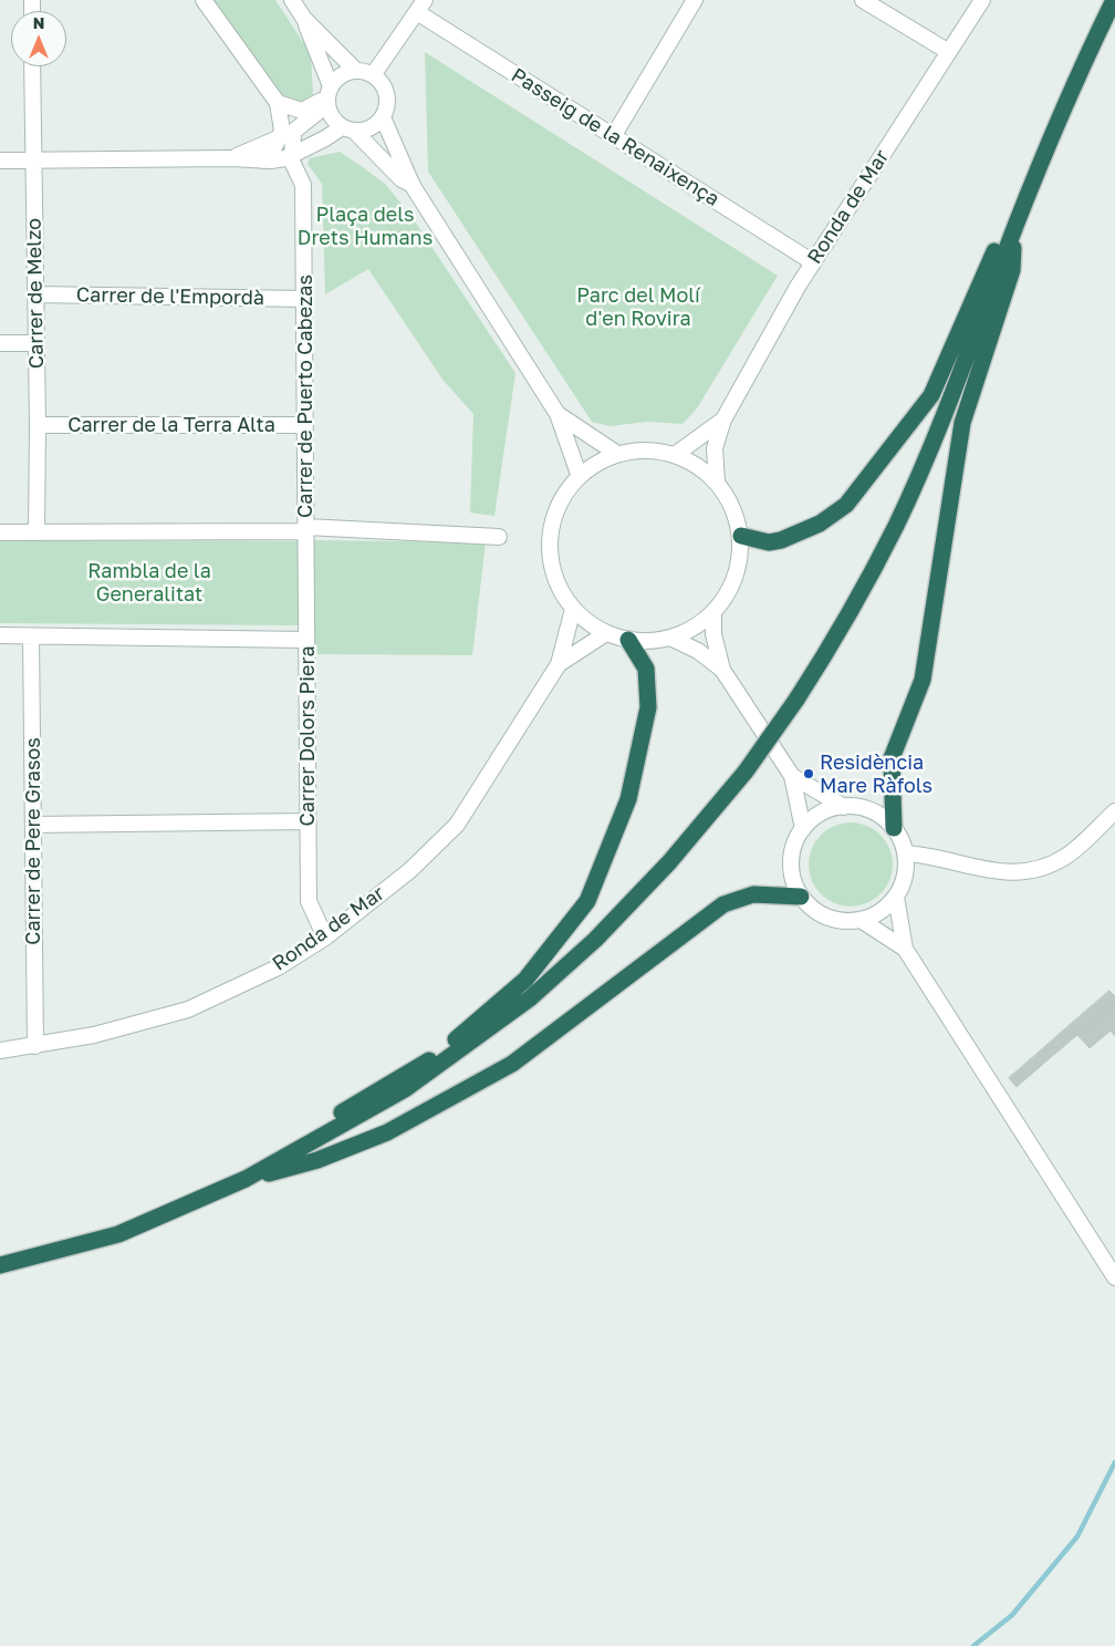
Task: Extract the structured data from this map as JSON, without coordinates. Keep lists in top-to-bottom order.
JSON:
{
  "streets": {
    "street": [
      "Passeig de la Renaixença",
      "Ronda de Mar",
      "Carrer de Melzo",
      "Carrer de l'Empordà",
      "Carrer de Puerto Cabezas",
      "Carrer de la Terra Alta",
      "Carrer Dolors Piera",
      "Carrer de Pere Grasos"
    ]
  },
  "crossings": [
    ["Passeig de la Renaixença", "Ronda de Mar"],
    ["Ronda de Mar", "Carrer Dolors Piera"],
    ["Ronda de Mar", "Carrer de Pere Grasos"],
    ["Carrer de Melzo", "Carrer de l'Empordà"],
    ["Carrer de Melzo", "Carrer de la Terra Alta"],
    ["Carrer de l'Empordà", "Carrer de Puerto Cabezas"],
    ["Carrer de Puerto Cabezas", "Carrer de la Terra Alta"],
    ["Carrer de Puerto Cabezas", "Carrer Dolors Piera"]
  ],
  "parks": ["Plaça dels Drets Humans", "Parc del Molí d'en Rovira", "Rambla de la Generalitat"],
  "places": ["Residència Mare Ràfols"],
  "north": "top"
}
